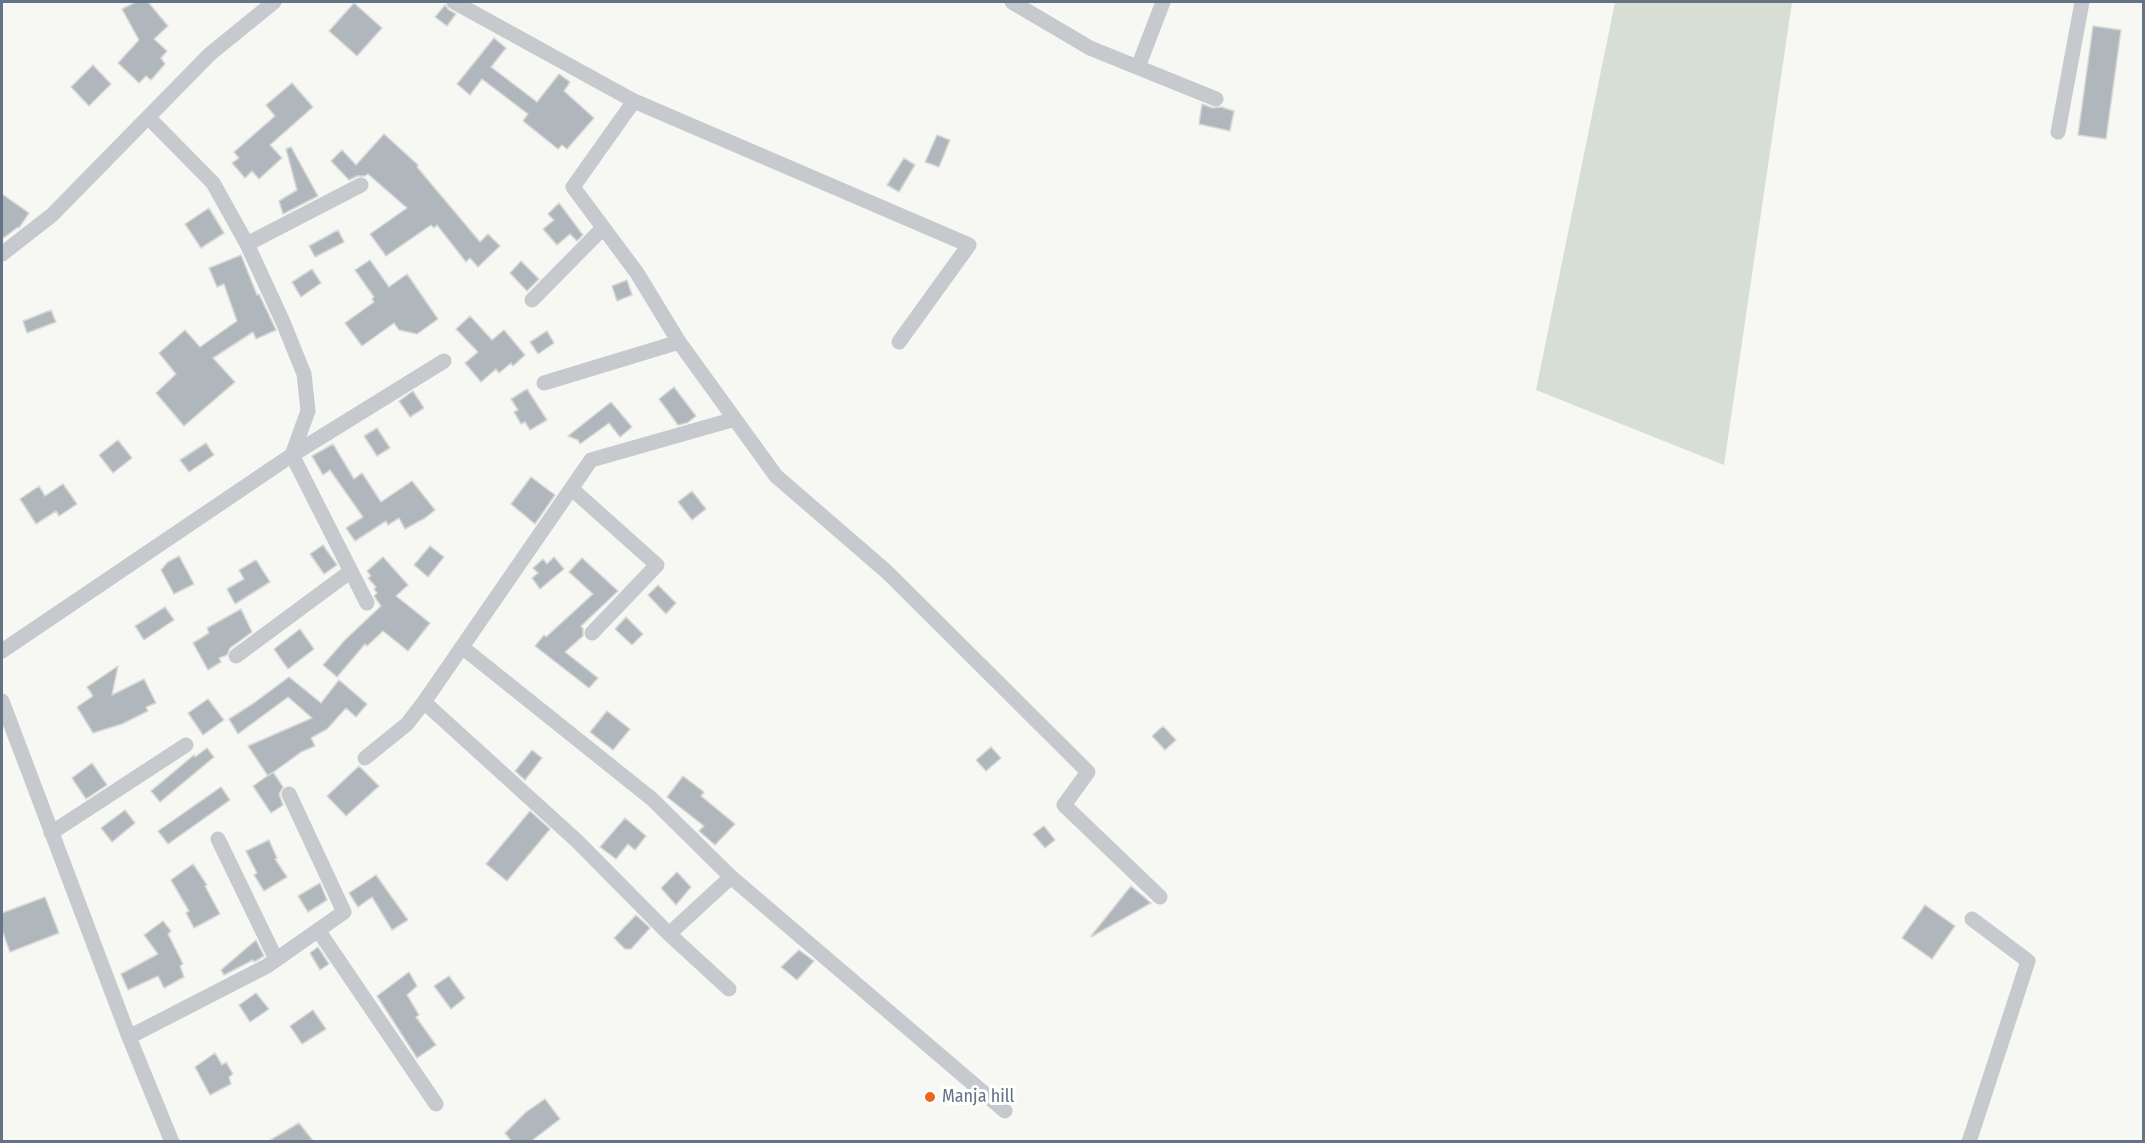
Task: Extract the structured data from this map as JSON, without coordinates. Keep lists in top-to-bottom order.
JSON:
{
  "places": ["Manja hill"]
}
